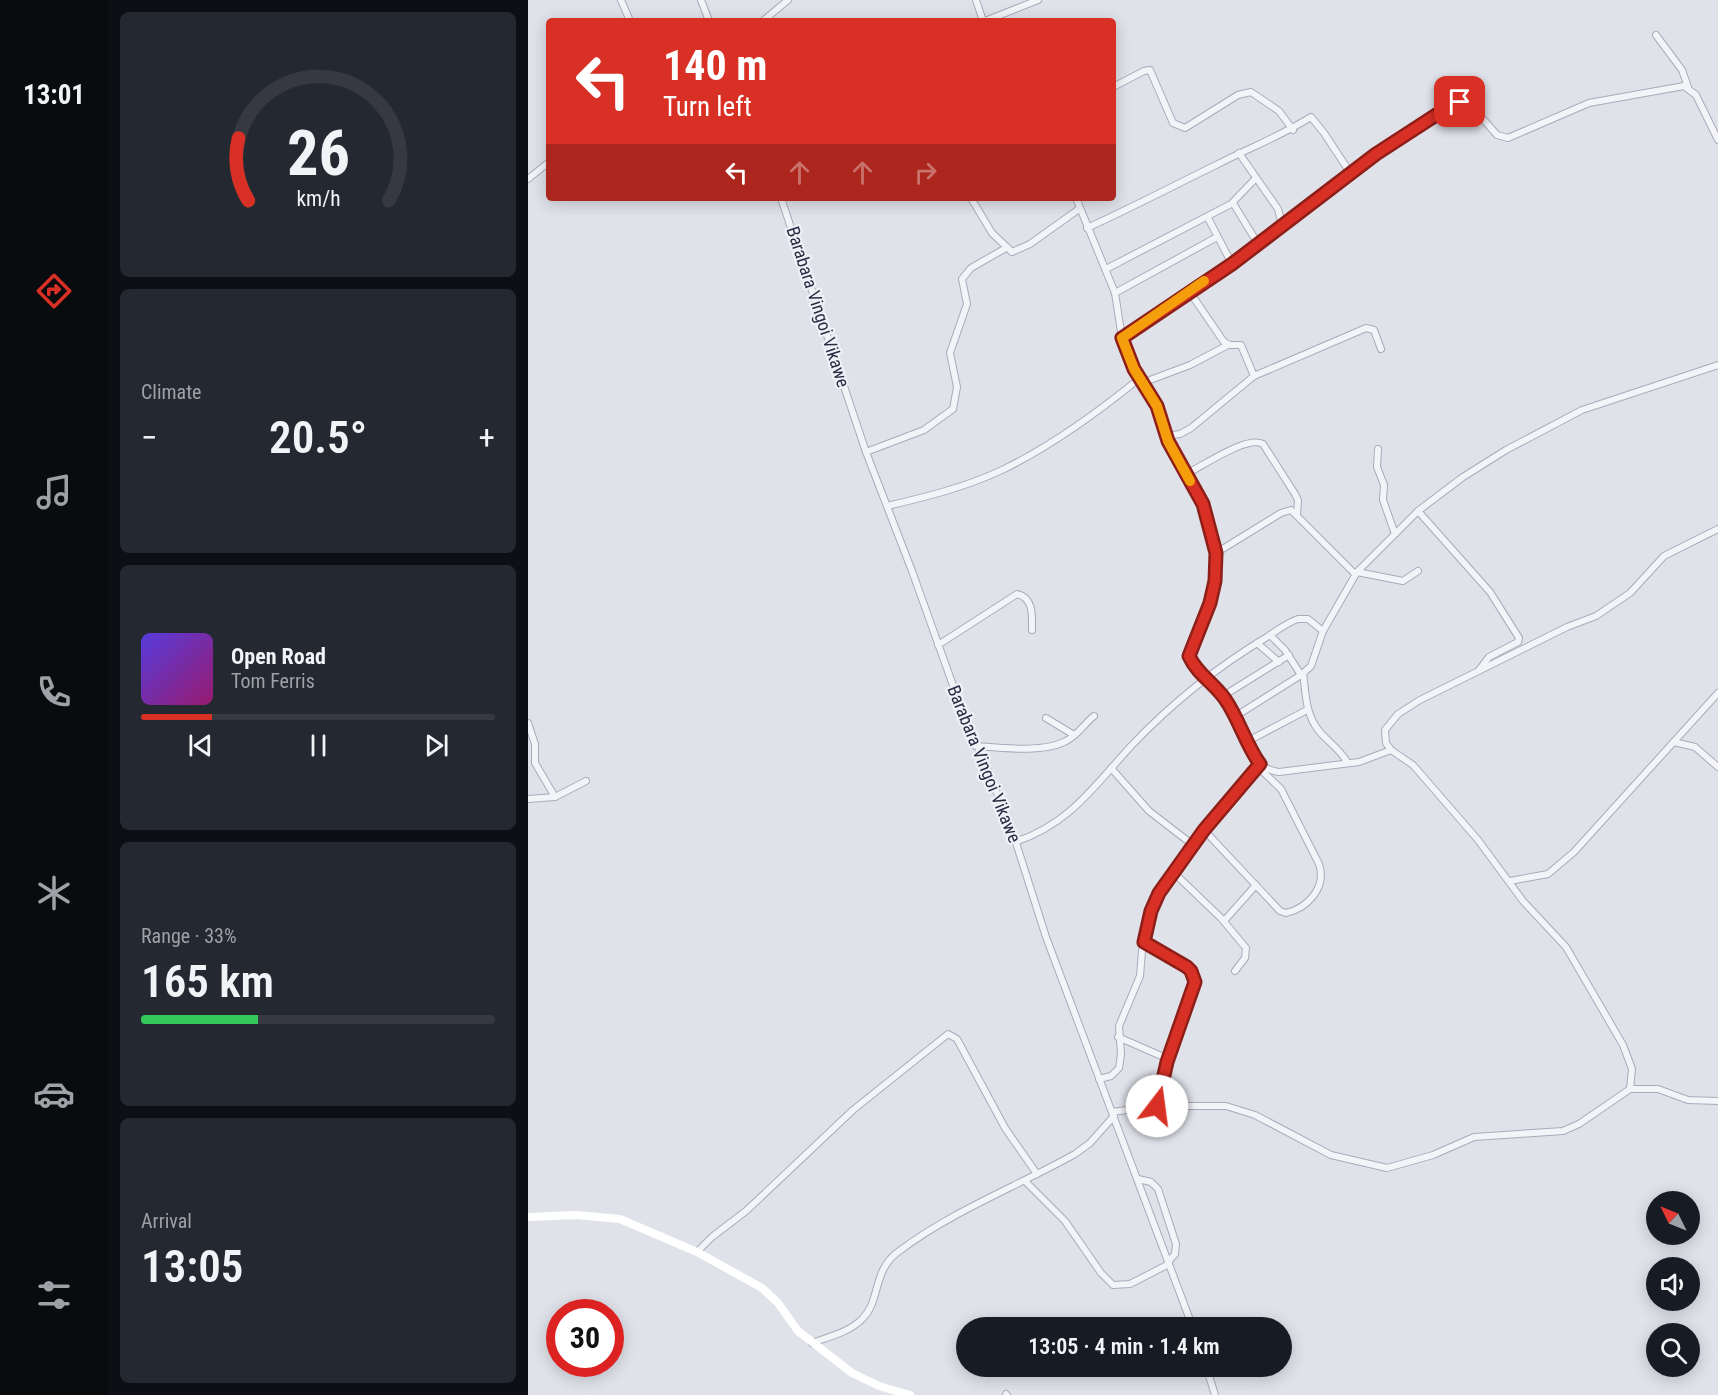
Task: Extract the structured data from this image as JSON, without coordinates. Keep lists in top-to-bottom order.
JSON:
{
  "streets": {
    "street": ["Barabara Vingoi Vikawe"]
  },
  "north": "top left",
  "page": {
    "tabs": "13:01",
    "turn": ["140 m", "Turn left"],
    "tile": [
      "Climate",
      ["Range · 33%", "165 km"],
      ["Arrival", "13:05"]
    ],
    "heat": ["−", "20.5°", "+"],
    "song": ["Open Road", "Tom Ferris"],
    "limit": "30",
    "trip": "13:05 · 4 min · 1.4 km",
    "gauge": ["26", "km/h"]
  }
}
